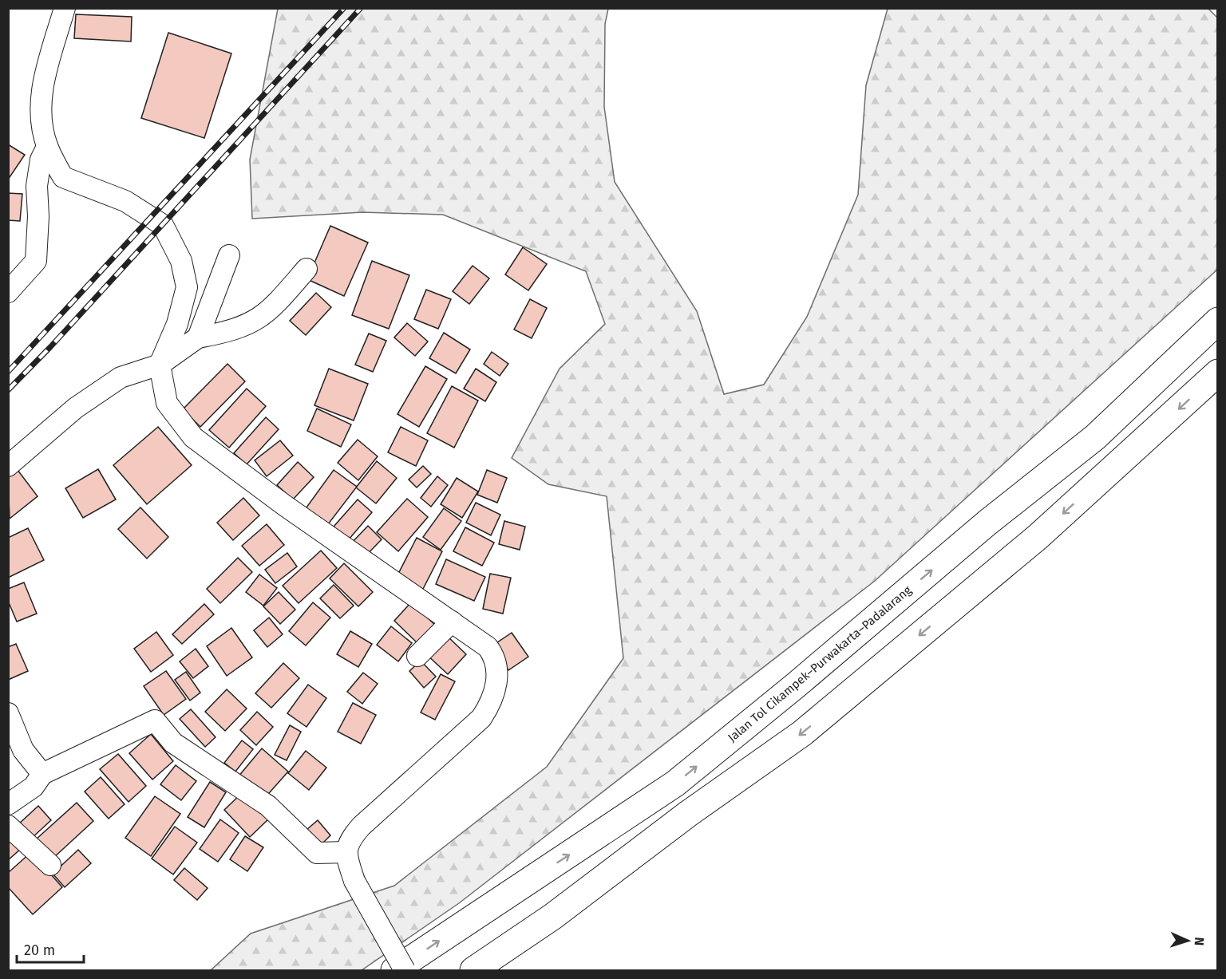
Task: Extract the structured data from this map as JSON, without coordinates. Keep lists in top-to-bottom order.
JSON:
{
  "streets": {
    "highway": ["Jalan Tol Cikampek–Purwakarta–Padalarang"]
  },
  "scale_bar": "20 m",
  "north": "right"
}
